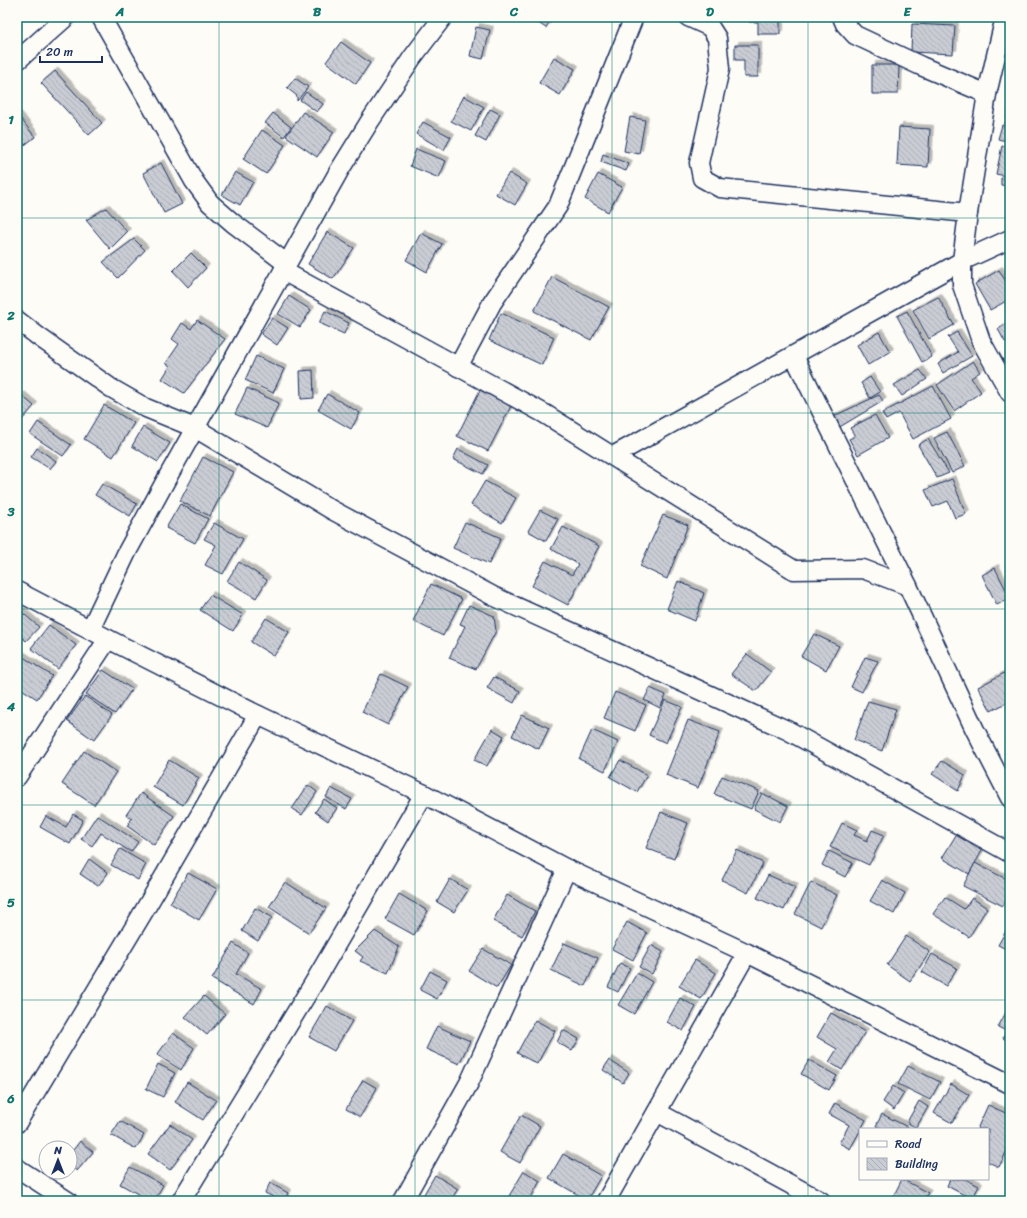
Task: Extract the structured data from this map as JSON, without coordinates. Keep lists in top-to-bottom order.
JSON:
{
  "legend": ["Road", "Building"],
  "scale_bar": "20 m",
  "north": "top",
  "grid": {
    "columns": [
      "A",
      "B",
      "C",
      "D",
      "E"
    ],
    "rows": [
      "1",
      "2",
      "3",
      "4",
      "5",
      "6"
    ]
  }
}
